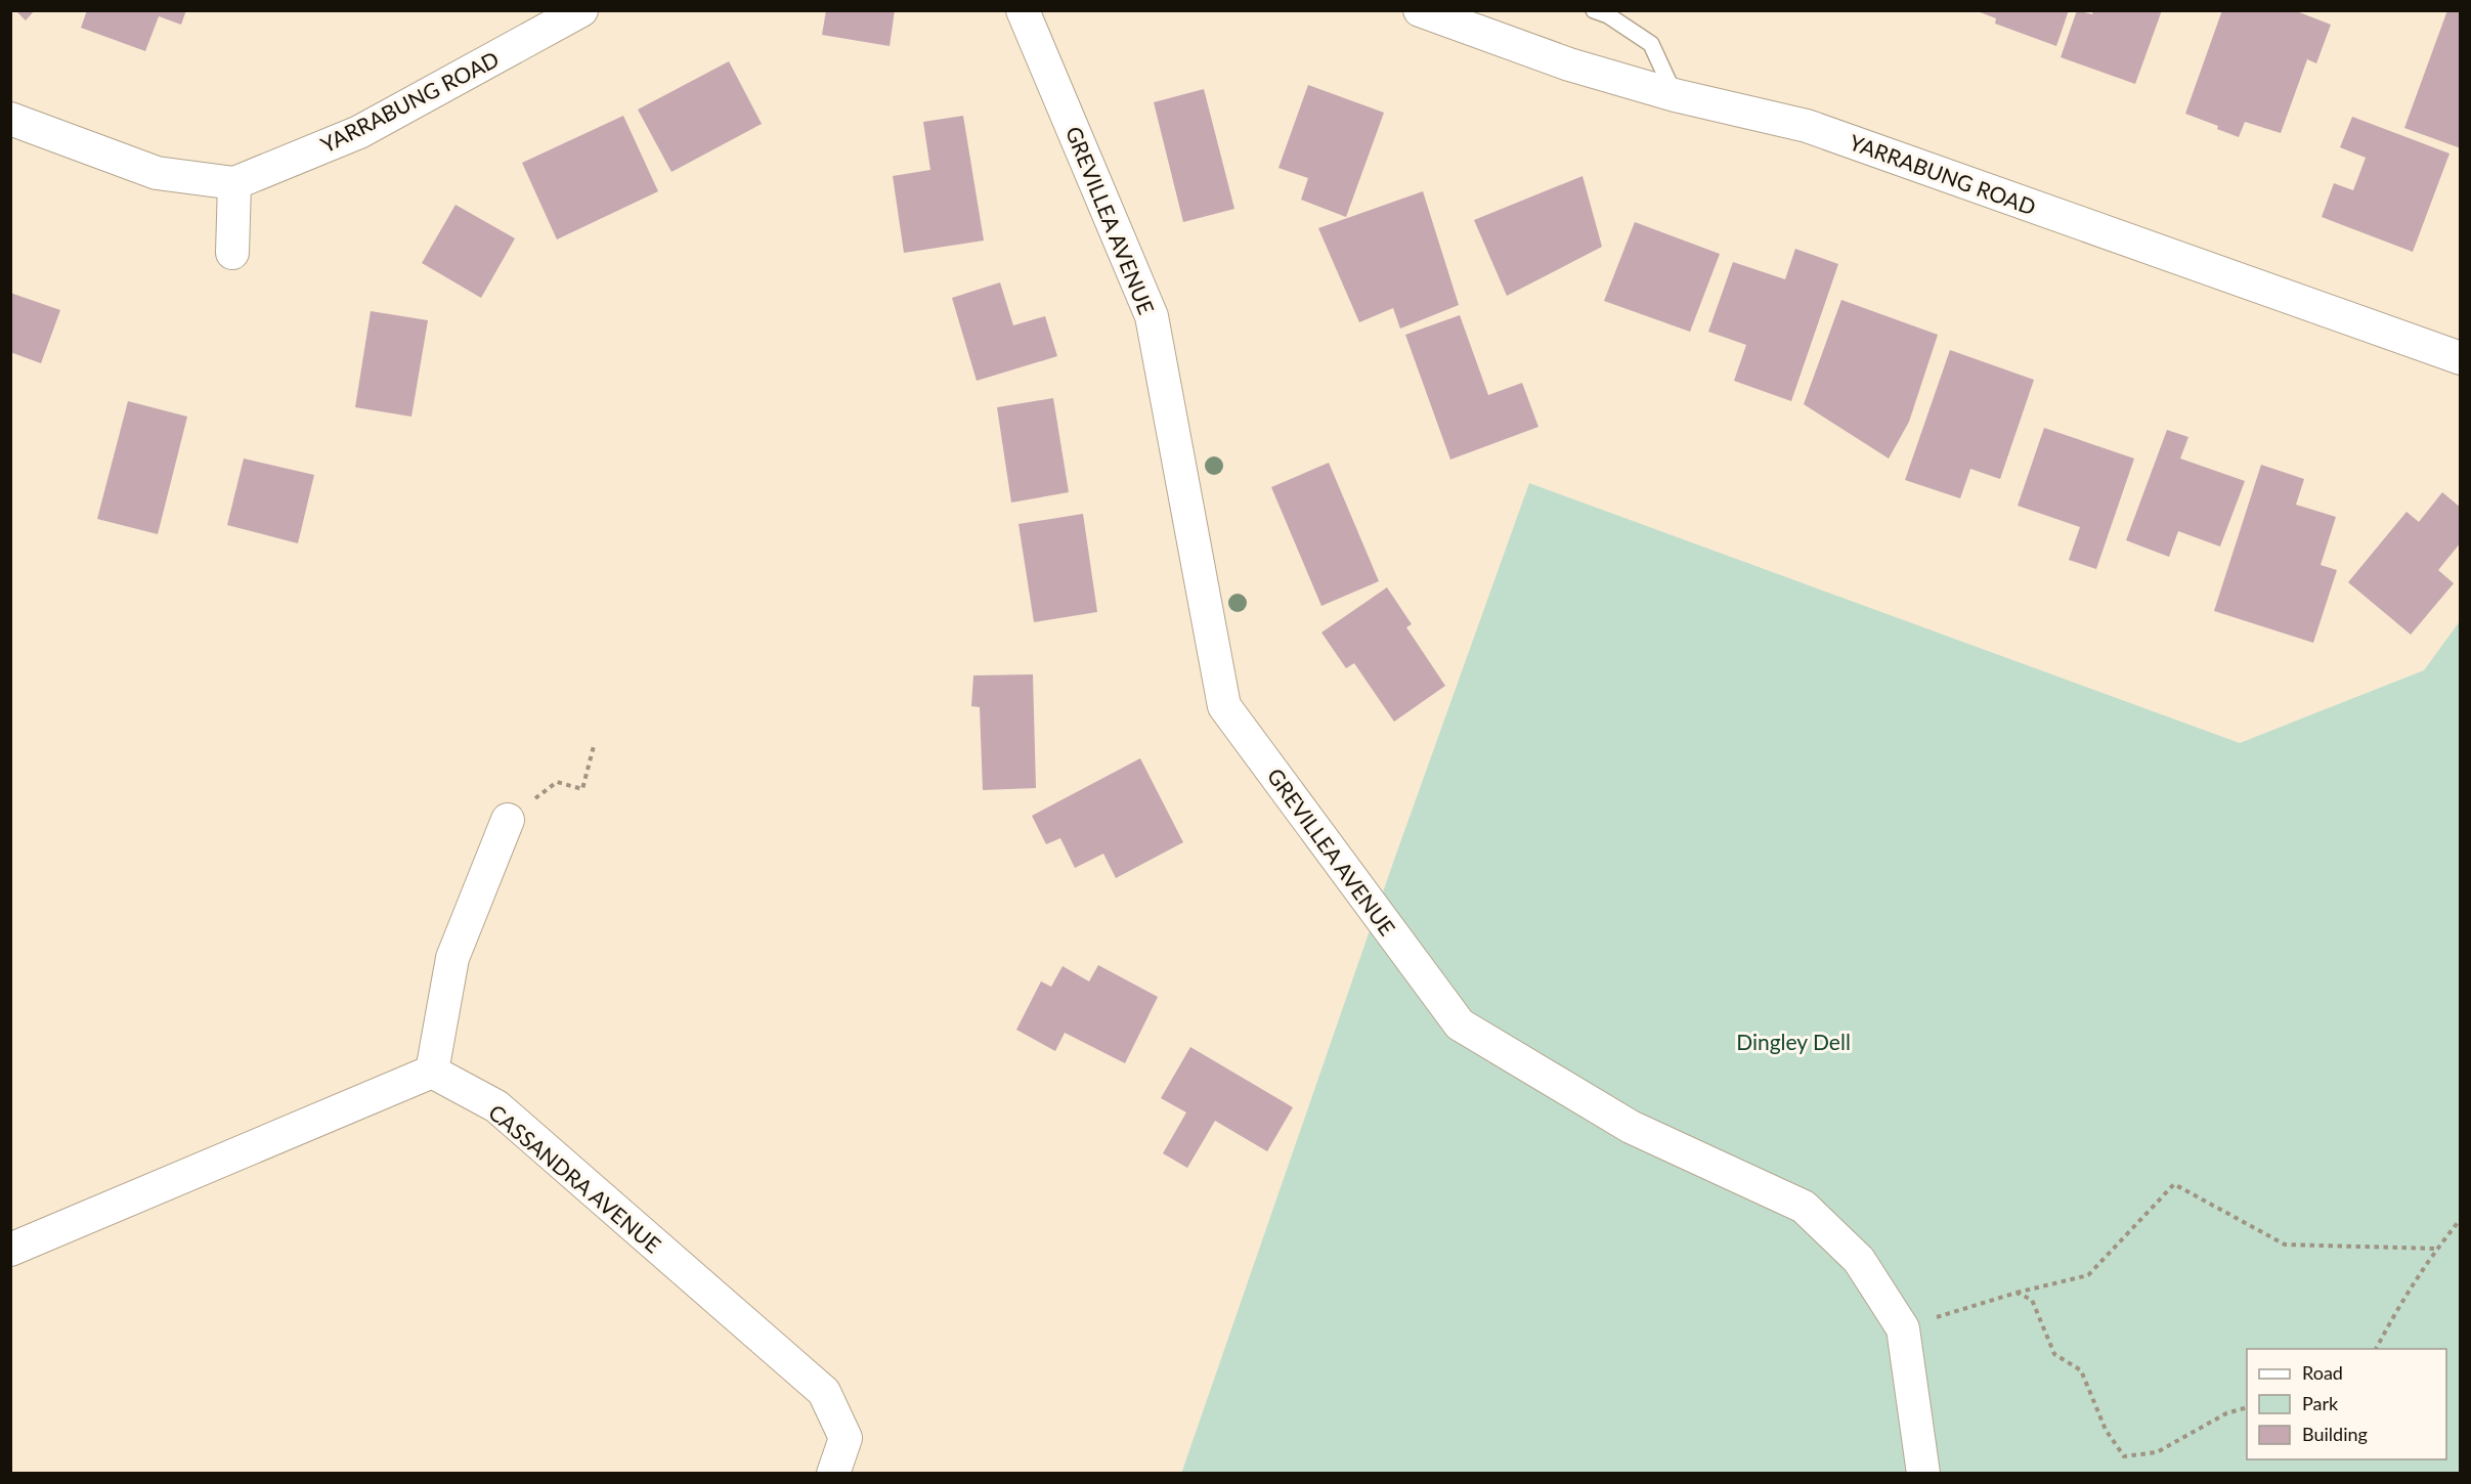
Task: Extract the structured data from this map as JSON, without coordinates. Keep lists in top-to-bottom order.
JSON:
{
  "streets": {
    "street": ["YARRABUNG ROAD", "GREVILLEA AVENUE", "CASSANDRA AVENUE"]
  },
  "parks": ["Dingley Dell"],
  "legend": ["Road", "Park", "Building"]
}
